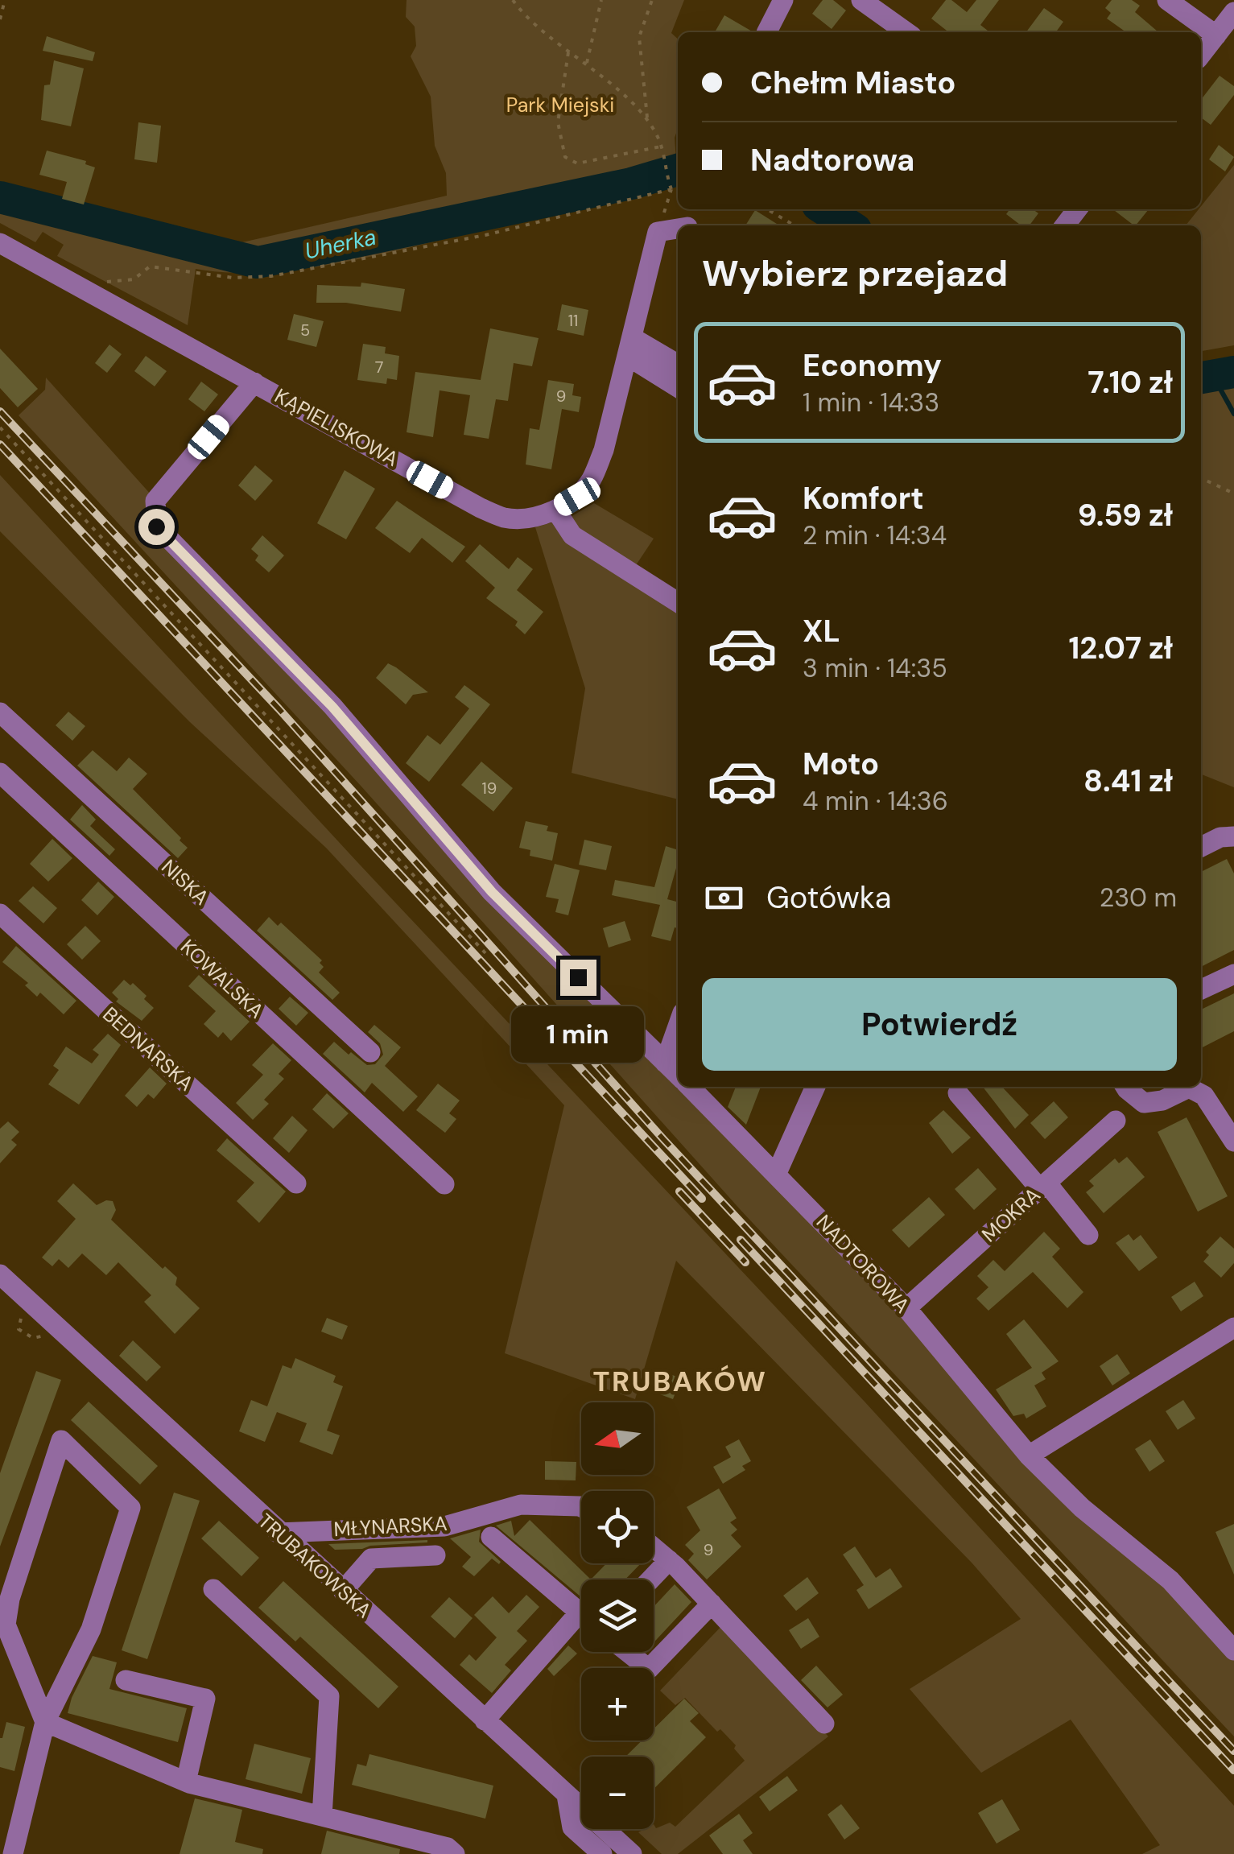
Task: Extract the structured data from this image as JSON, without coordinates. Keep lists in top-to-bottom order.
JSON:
{
  "streets": {
    "street": [
      "KĄPIELISKOWA",
      "NISKA",
      "KOWALSKA",
      "BEDNARSKA",
      "MOKRA",
      "NADTOROWA",
      "MŁYNARSKA",
      "TRUBAKOWSKA"
    ]
  },
  "crossings": [
    ["KĄPIELISKOWA", "NADTOROWA"],
    ["MOKRA", "NADTOROWA"],
    ["MŁYNARSKA", "TRUBAKOWSKA"]
  ],
  "districts": ["TRUBAKÓW"],
  "water": ["Uherka"],
  "parks": ["Park Miejski"],
  "house_numbers": [
    "11",
    "5",
    "7",
    "9",
    "19",
    "9"
  ],
  "north": "left",
  "page": {
    "banner": ["Chełm Miasto", "Nadtorowa"],
    "heading": "Wybierz przejazd",
    "list": [
      {
        "name": "Economy",
        "note": "1 min · 14:33",
        "value": "7.10 zł"
      },
      {
        "name": "Komfort",
        "note": "2 min · 14:34",
        "value": "9.59 zł"
      },
      {
        "name": "XL",
        "note": "3 min · 14:35",
        "value": "12.07 zł"
      },
      {
        "name": "Moto",
        "note": "4 min · 14:36",
        "value": "8.41 zł"
      }
    ],
    "pay": ["Gotówka", "230 m"],
    "buttons": "Potwierdź",
    "bubble": "1 min",
    "map_buttons": ["+", "−"]
  }
}
